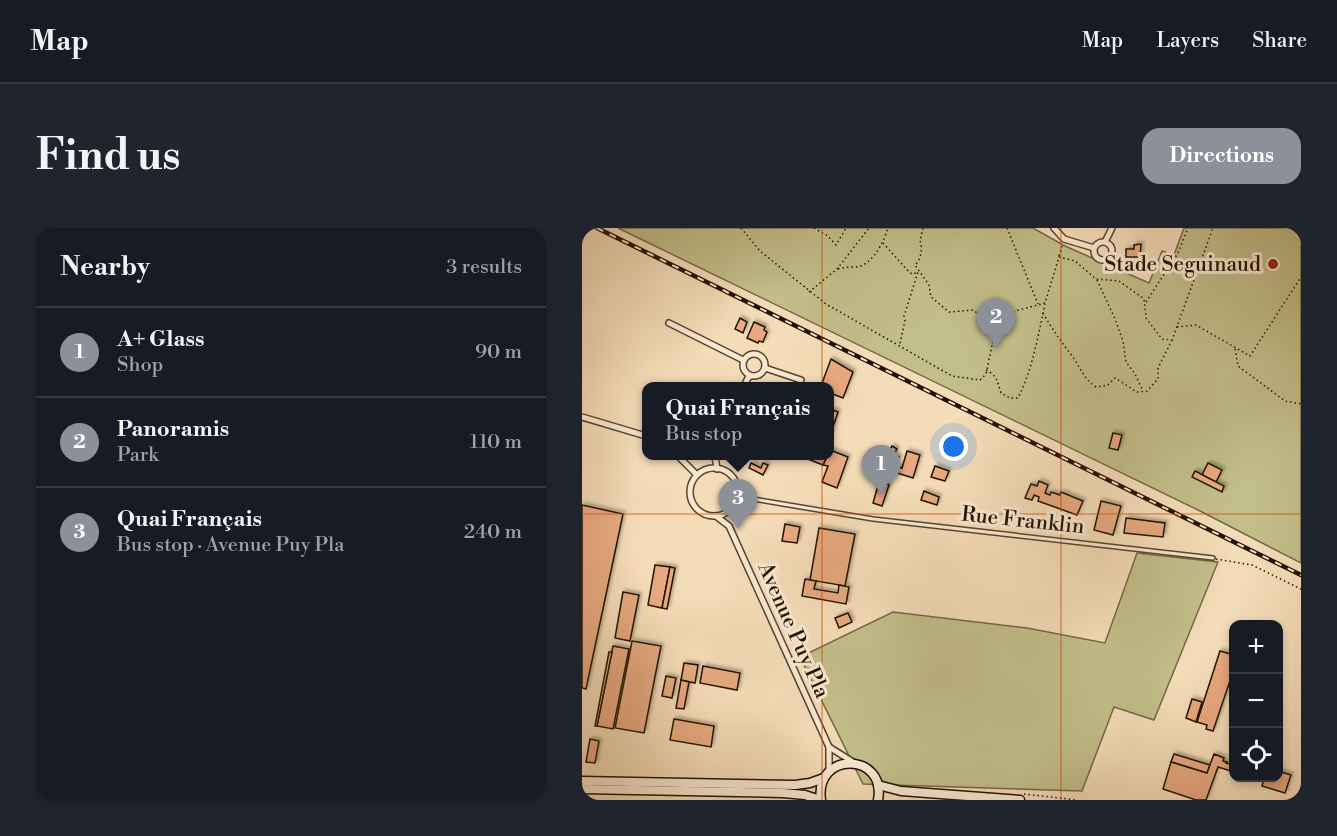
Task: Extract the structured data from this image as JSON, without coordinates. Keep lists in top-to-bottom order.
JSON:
{
  "streets": {
    "street": ["Avenue Puy Pla"],
    "lane": ["Rue Franklin"]
  },
  "crossings": [
    ["Rue Franklin", "Avenue Puy Pla"]
  ],
  "places": ["Stade Seguinaud"],
  "page": {
    "header": "Map",
    "nav": ["Map", "Layers", "Share"],
    "buttons": "Directions",
    "title": "Find us",
    "heading": ["Nearby", "3 results"],
    "pins": ["2", "1", "3"],
    "list": [
      {
        "mark": "1",
        "name": "A+ Glass",
        "note": "Shop",
        "value": "90 m"
      },
      {
        "mark": "2",
        "name": "Panoramis",
        "note": "Park",
        "value": "110 m"
      },
      {
        "mark": "3",
        "name": "Quai Français",
        "note": "Bus stop · Avenue Puy Pla",
        "value": "240 m"
      }
    ],
    "popup": ["Quai Français", "Bus stop"],
    "map_buttons": ["+", "−"]
  }
}
